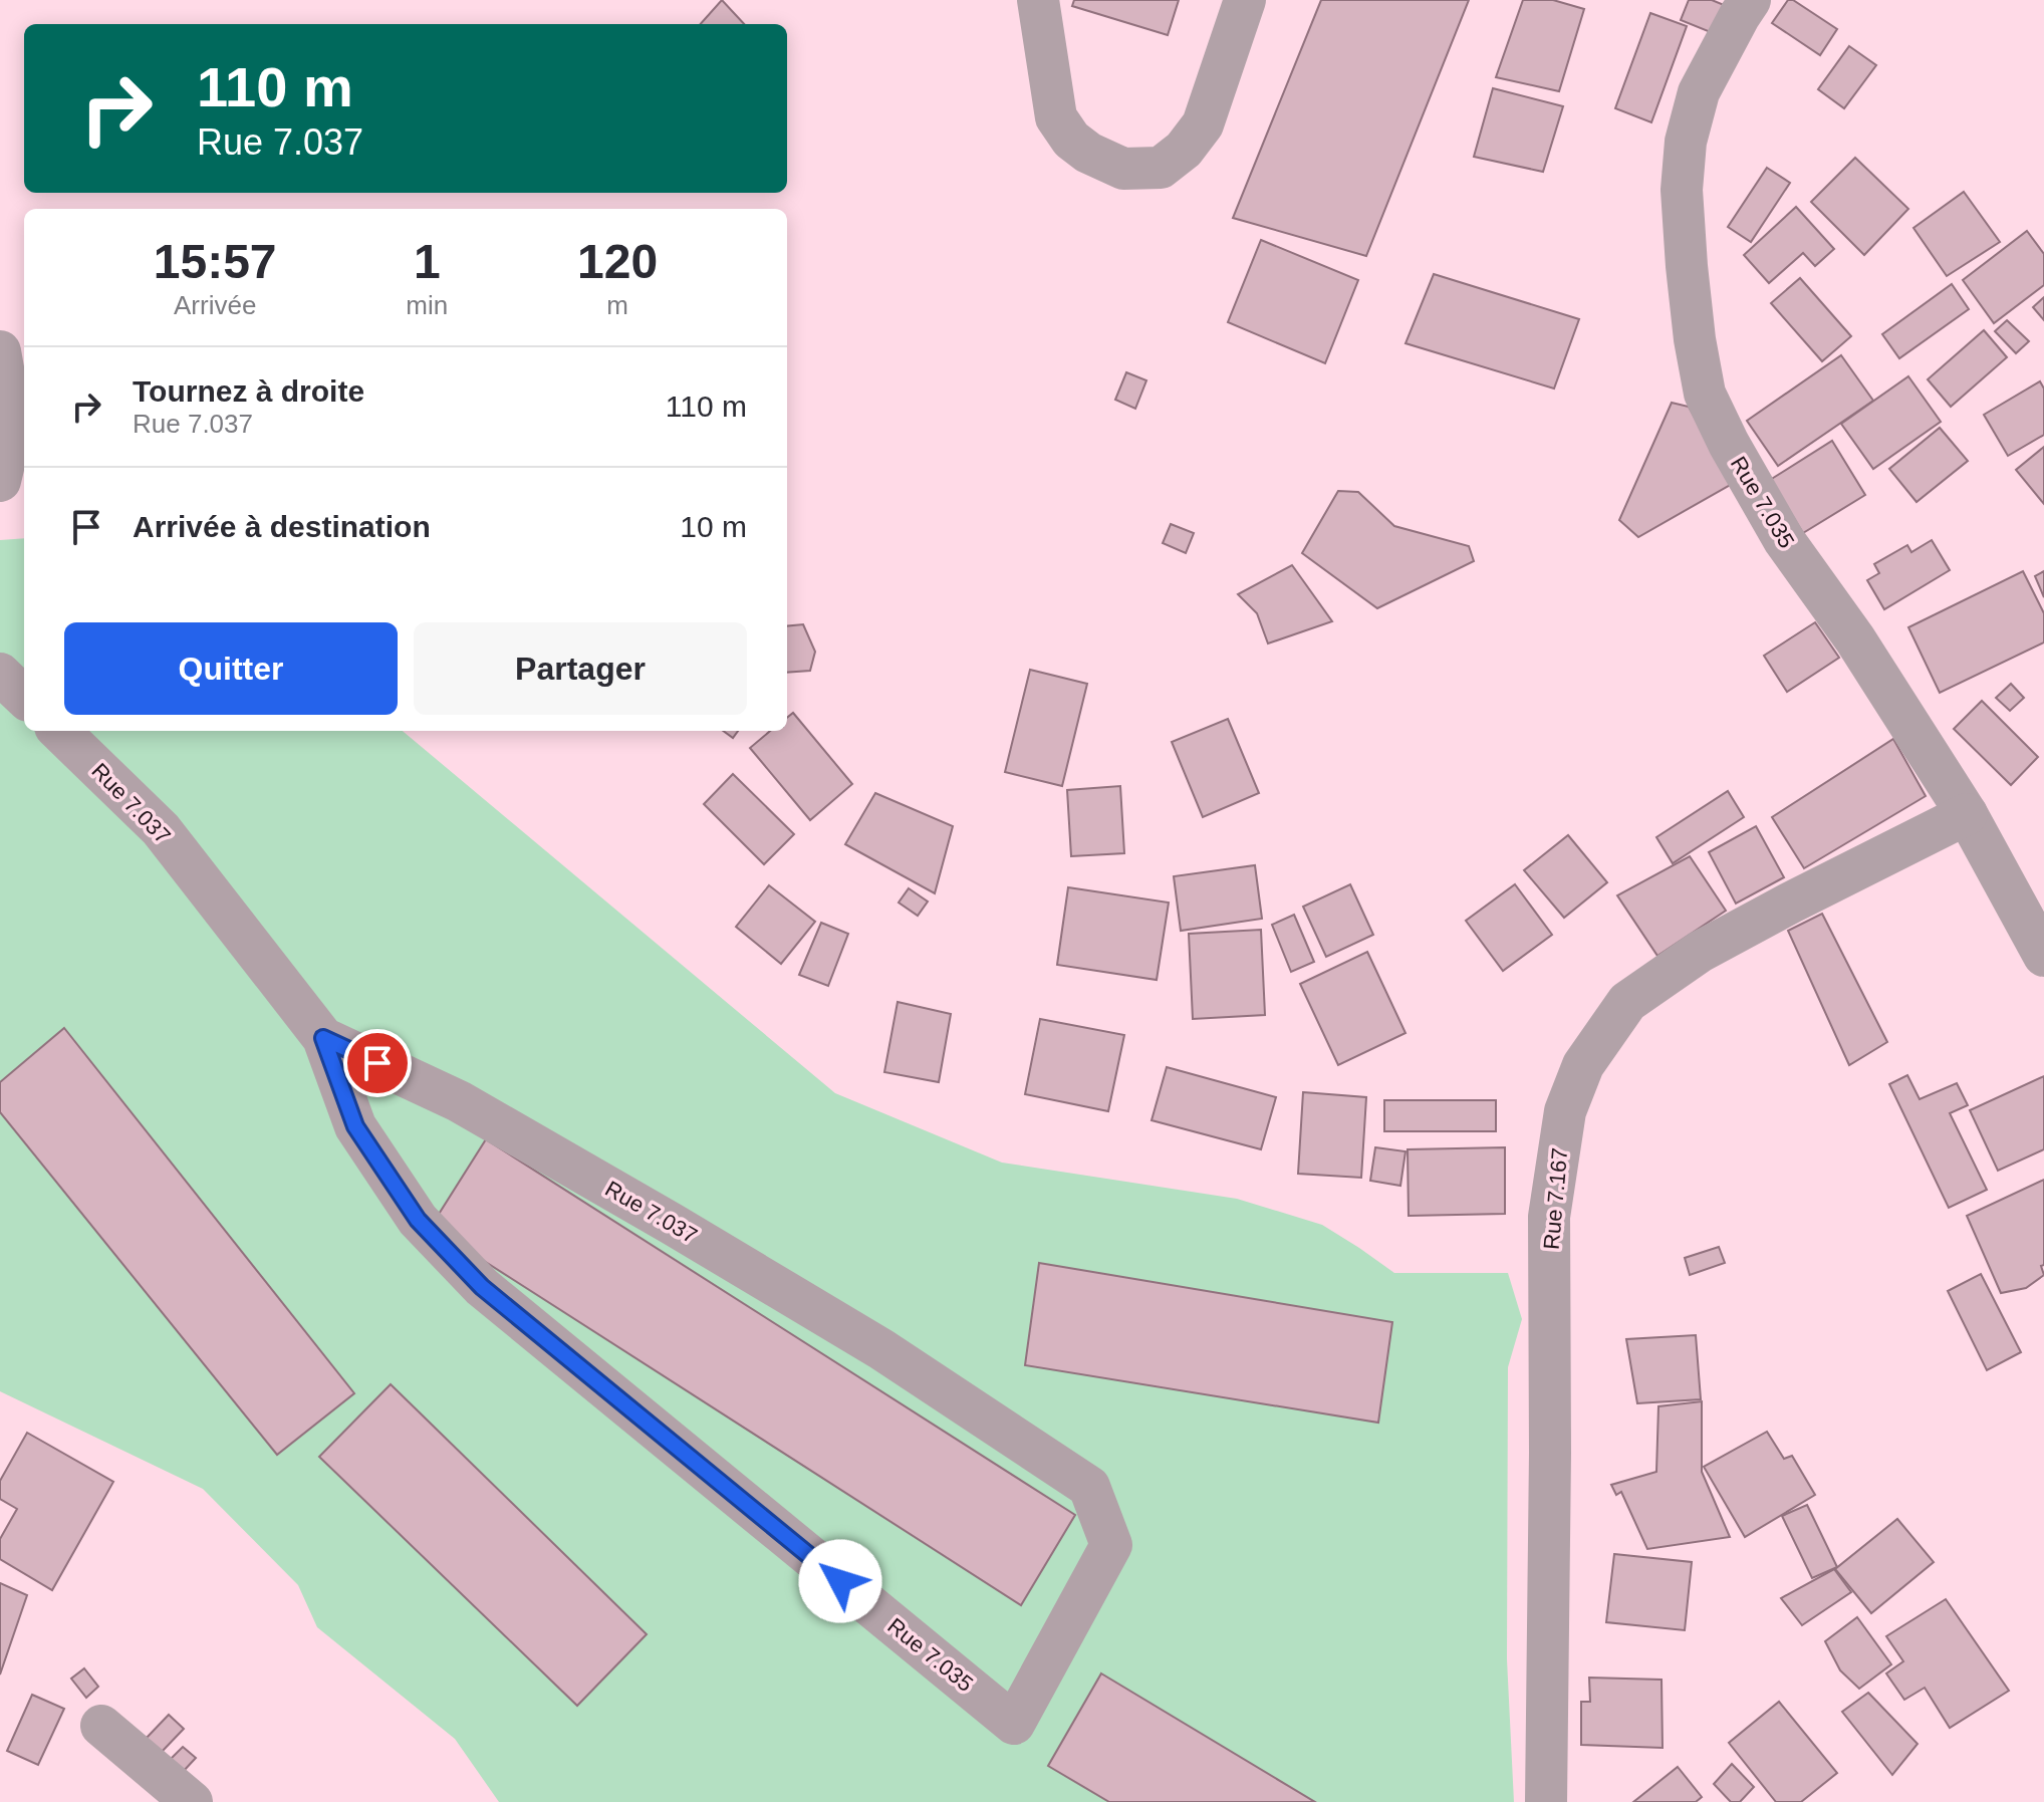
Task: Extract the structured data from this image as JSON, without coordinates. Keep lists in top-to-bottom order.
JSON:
{
  "streets": {
    "street": ["Rue 7.035", "Rue 7.037", "Rue 7.167"]
  },
  "crossings": [
    ["Rue 7.035", "Rue 7.037"],
    ["Rue 7.035", "Rue 7.167"]
  ],
  "page": {
    "turn": ["110 m", "Rue 7.037"],
    "eta": [
      "15:57",
      "Arrivée",
      "1",
      "min",
      "120",
      "m"
    ],
    "list": [
      {
        "name": "Tournez à droite",
        "note": "Rue 7.037",
        "value": "110 m"
      },
      {
        "name": "Arrivée à destination",
        "value": "10 m"
      }
    ],
    "buttons": ["Quitter", "Partager"]
  }
}
